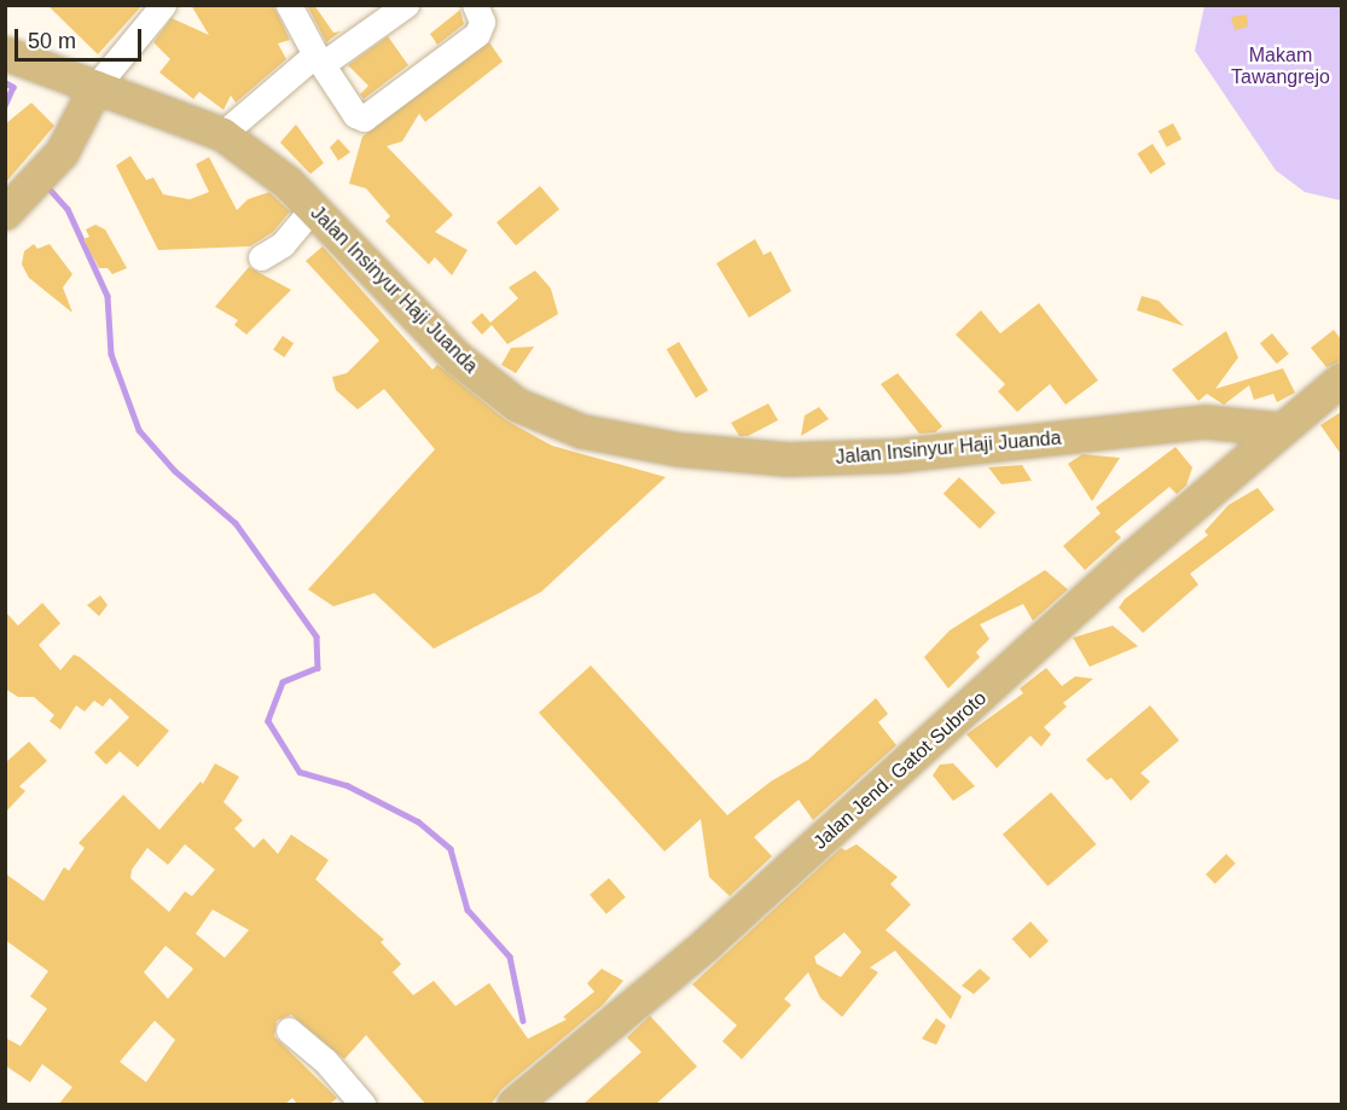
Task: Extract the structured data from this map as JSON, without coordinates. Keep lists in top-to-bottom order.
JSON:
{
  "streets": {
    "main road": ["Jalan Insinyur Haji Juanda", "Jalan Jend. Gatot Subroto"]
  },
  "crossings": [
    ["Jalan Insinyur Haji Juanda", "Jalan Jend. Gatot Subroto"]
  ],
  "parks": ["Makam Tawangrejo"],
  "scale_bar": "50 m"
}
